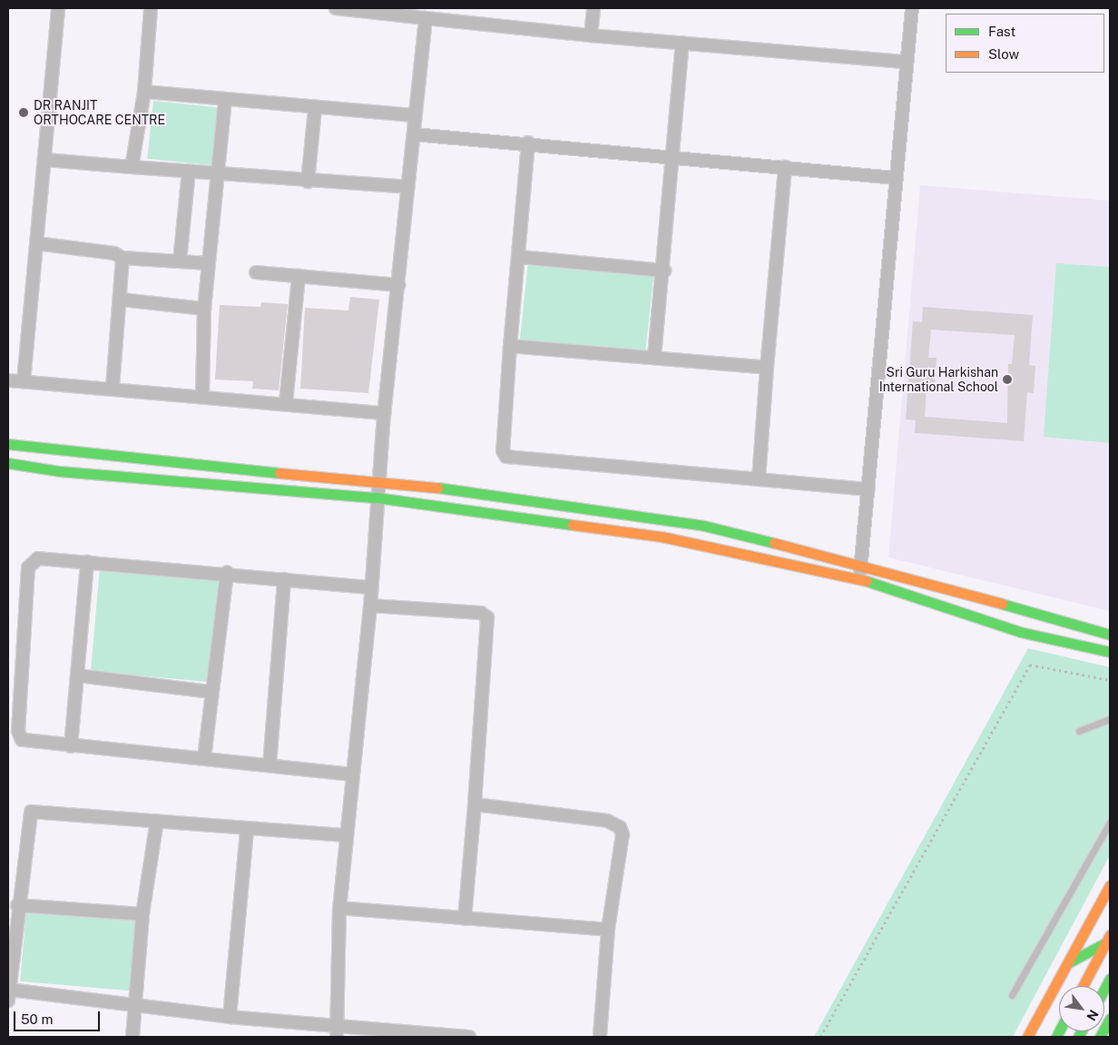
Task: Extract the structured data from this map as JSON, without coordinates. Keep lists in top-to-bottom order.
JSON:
{
  "places": ["DR RANJIT ORTHOCARE CENTRE", "Sri Guru Harkishan International School"],
  "legend": ["Fast", "Slow"],
  "scale_bar": "50 m",
  "north": "bottom right"
}
